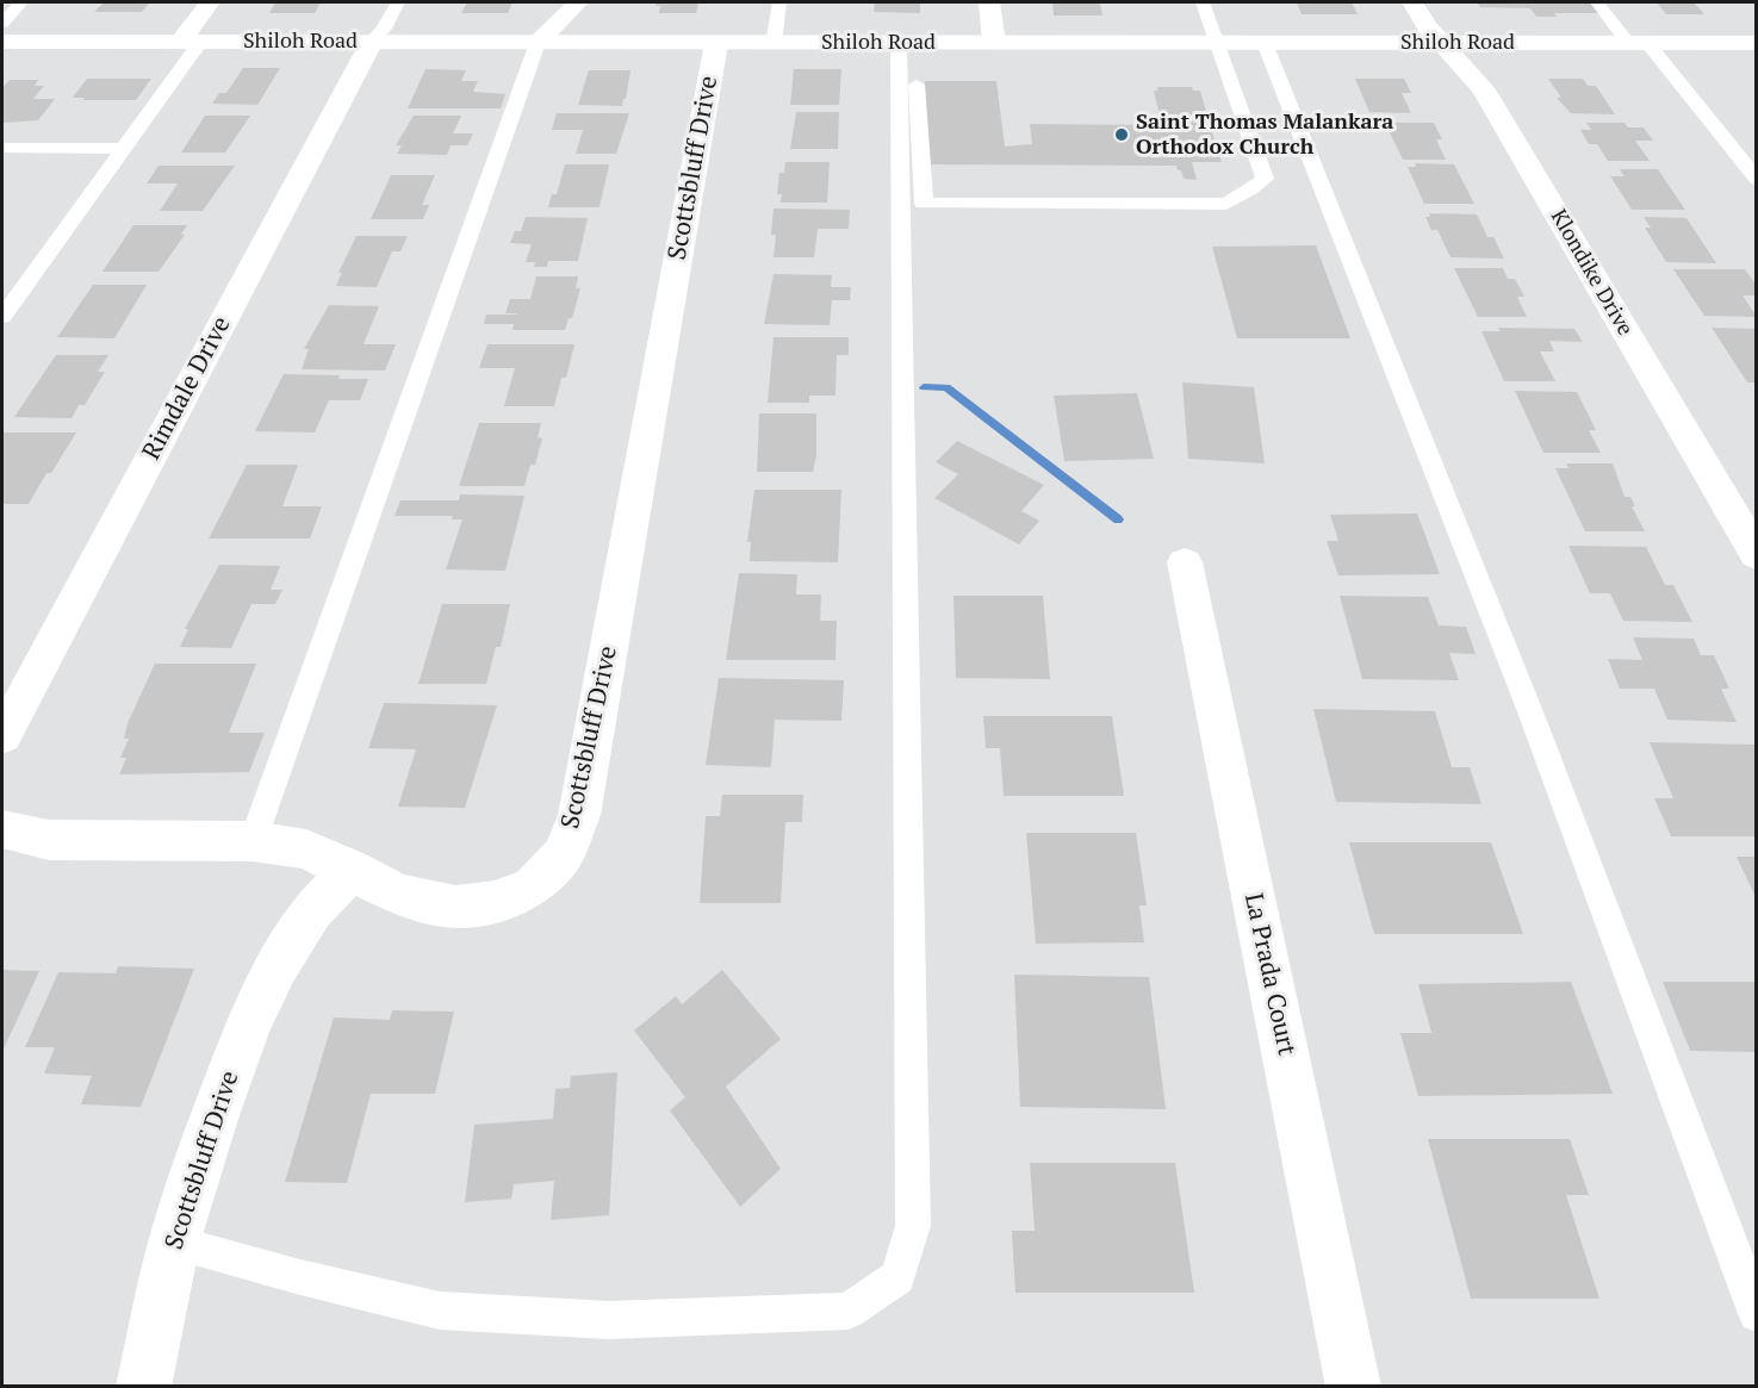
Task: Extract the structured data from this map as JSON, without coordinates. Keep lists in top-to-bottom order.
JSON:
{
  "streets": {
    "street": [
      "Shiloh Road",
      "Scottsbluff Drive",
      "Klondike Drive",
      "Rimdale Drive",
      "La Prada Court"
    ]
  },
  "crossings": [
    ["Shiloh Road", "Scottsbluff Drive"],
    ["Shiloh Road", "Klondike Drive"],
    ["Shiloh Road", "Rimdale Drive"]
  ],
  "places": ["Saint Thomas Malankara Orthodox Church"]
}
